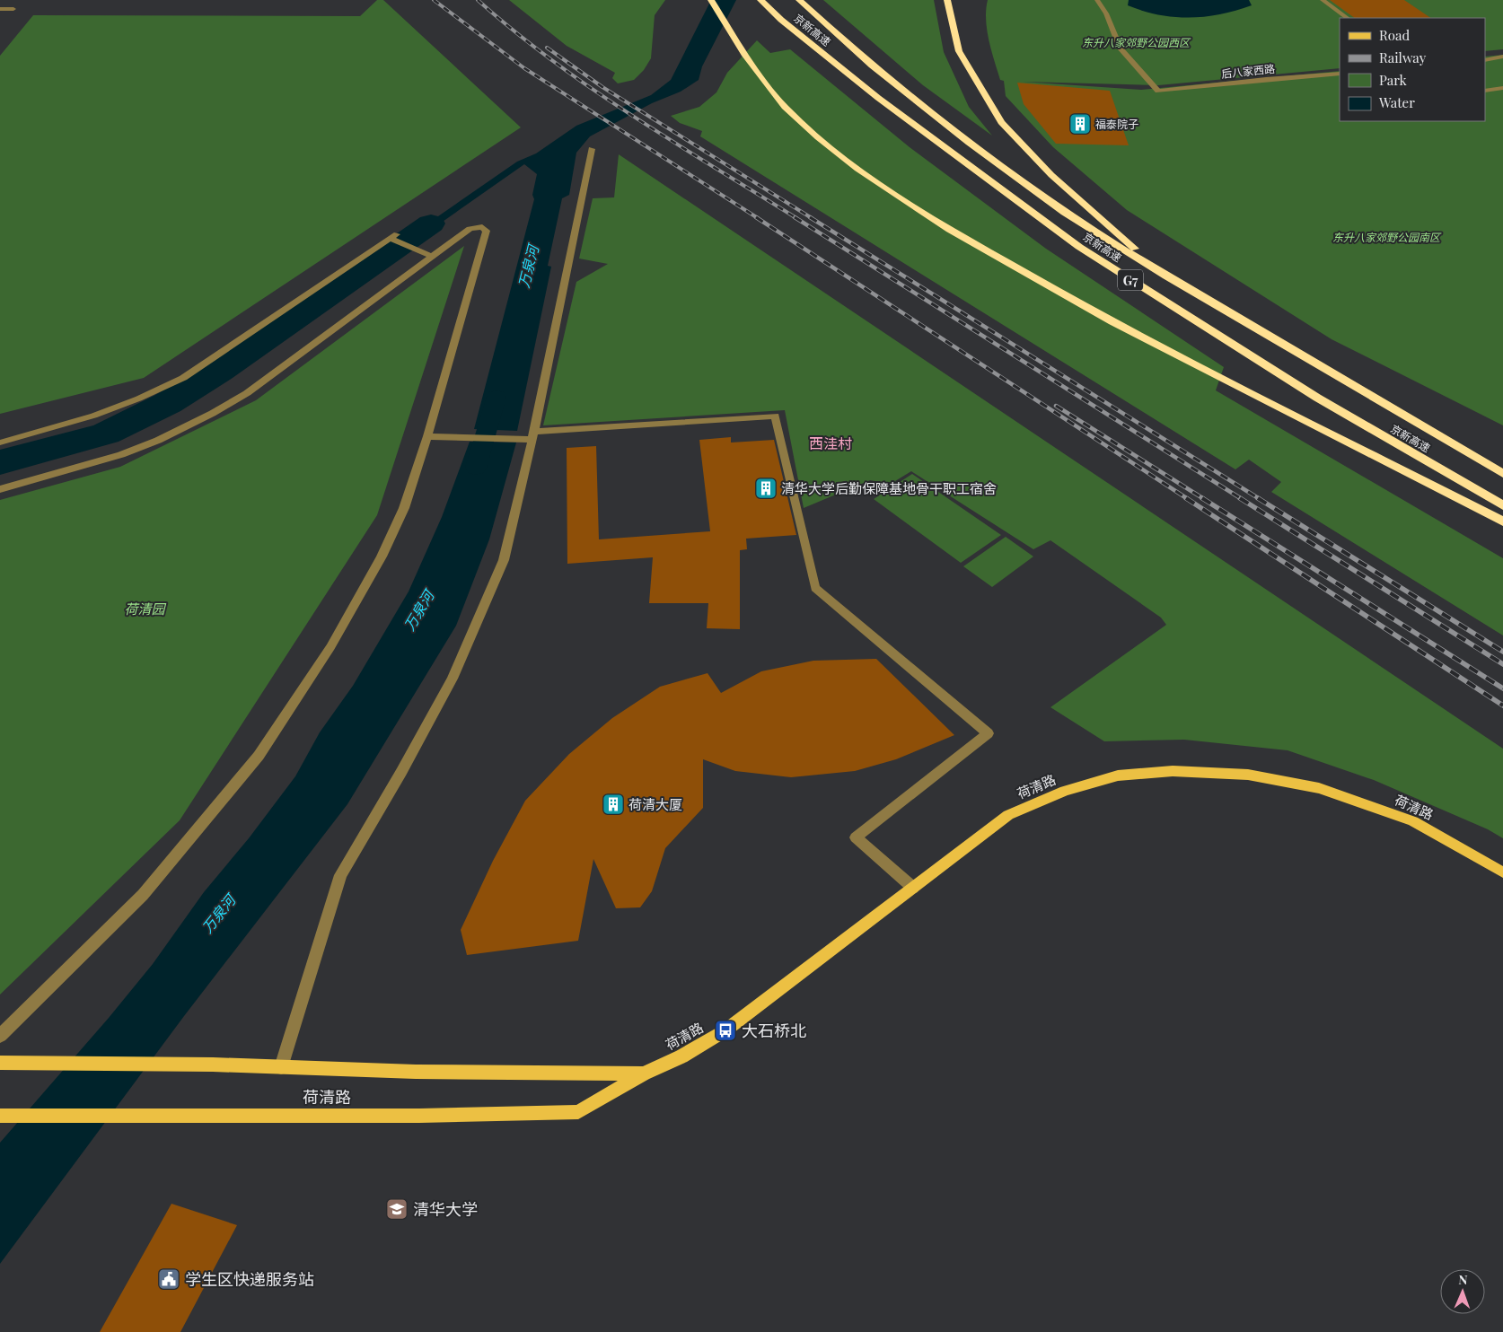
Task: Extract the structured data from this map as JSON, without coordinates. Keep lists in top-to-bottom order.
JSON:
{
  "streets": {
    "highway": ["京新高速", "G7"],
    "main road": ["荷清路"],
    "street": ["后八家西路"]
  },
  "districts": ["西洼村"],
  "water": ["万泉河"],
  "parks": ["东升八家郊野公园西区", "东升八家郊野公园南区", "荷清园"],
  "places": {
    "building": ["福泰院子", "清华大学后勤保障基地骨干职工宿舍", "荷清大厦"],
    "bus stop": ["大石桥北"],
    "school or university": ["清华大学"],
    "public building": ["学生区快递服务站"]
  },
  "legend": [
    "Road",
    "Railway",
    "Park",
    "Water"
  ],
  "north": "top"
}
